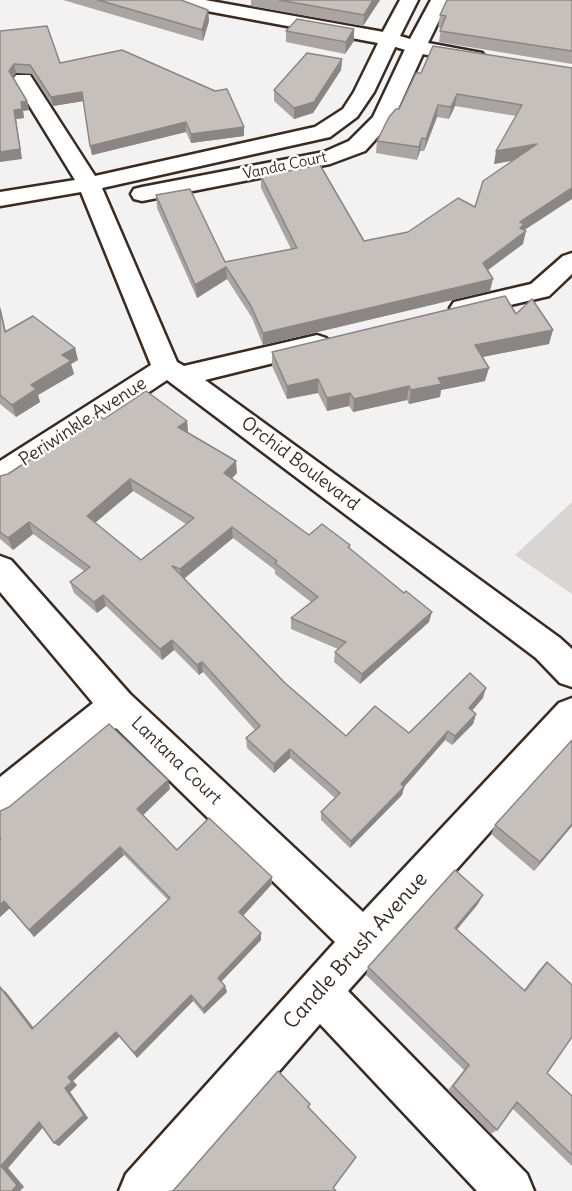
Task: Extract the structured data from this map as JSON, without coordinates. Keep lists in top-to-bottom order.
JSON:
{
  "streets": {
    "street": [
      "Vanda Court",
      "Periwinkle Avenue",
      "Orchid Boulevard",
      "Lantana Court",
      "Candle Brush Avenue"
    ]
  },
  "crossings": [
    ["Periwinkle Avenue", "Orchid Boulevard"],
    ["Lantana Court", "Candle Brush Avenue"]
  ]
}
